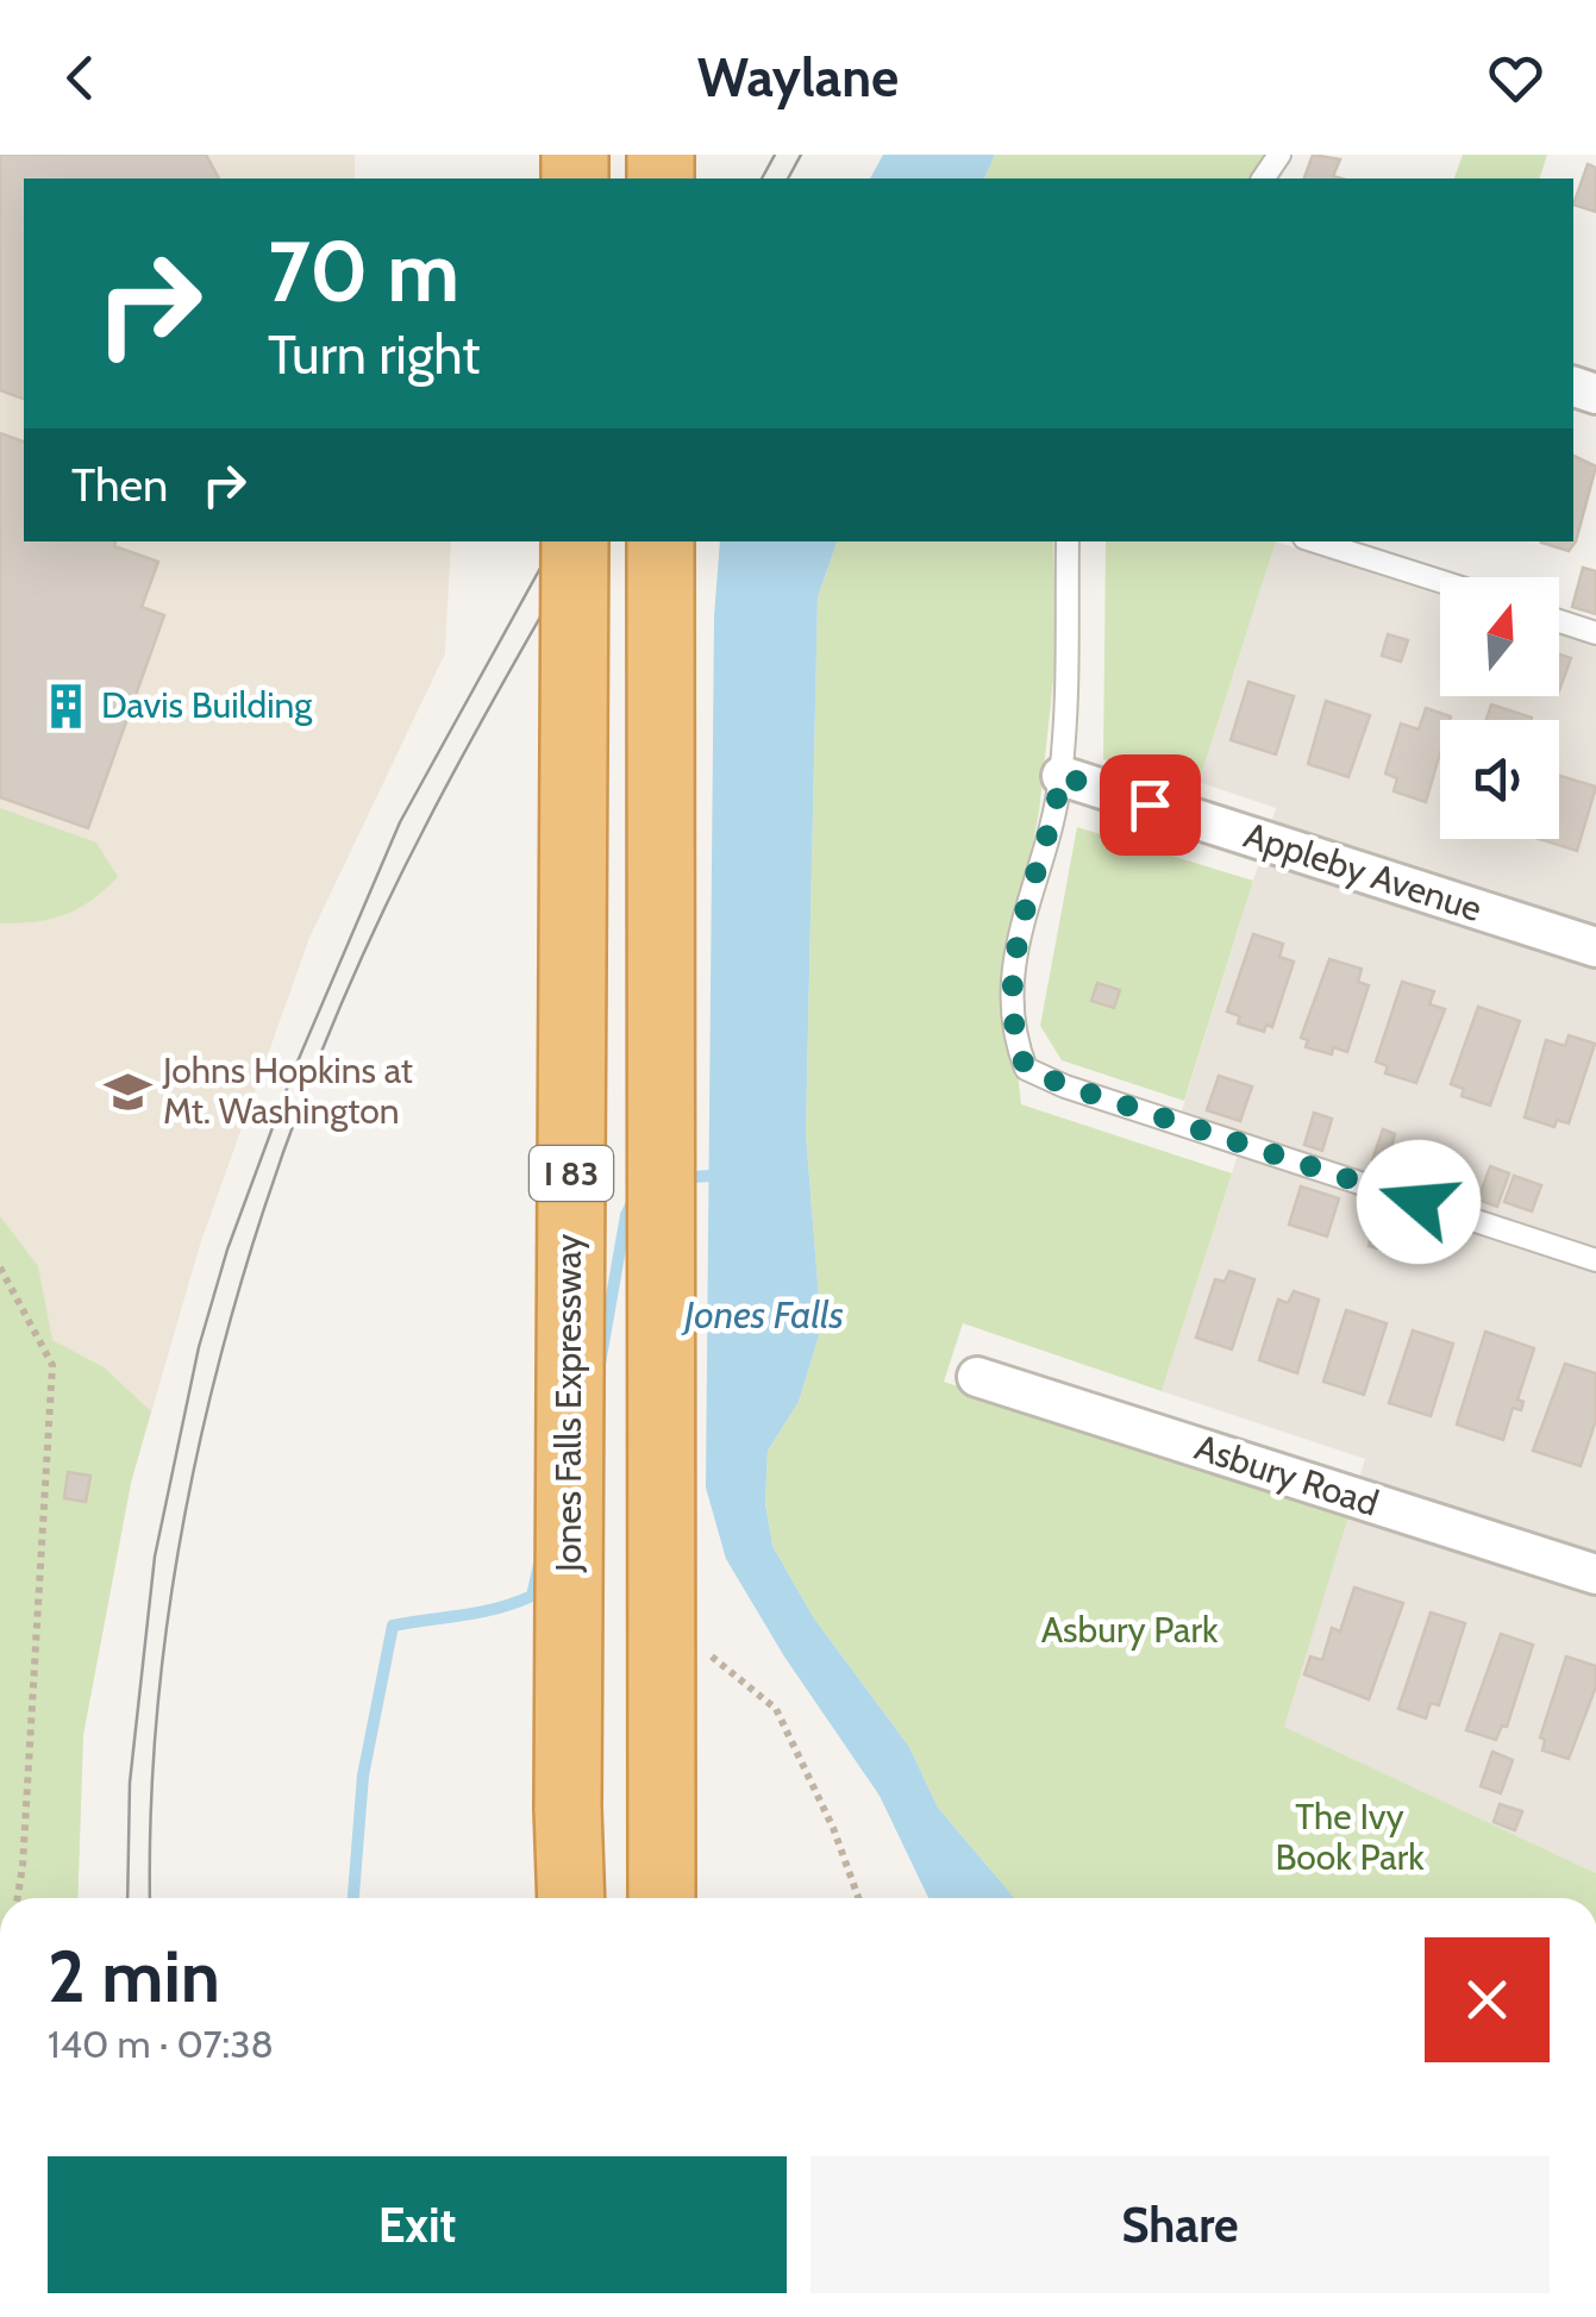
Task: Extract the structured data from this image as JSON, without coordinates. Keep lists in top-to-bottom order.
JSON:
{
  "streets": {
    "highway": ["I 83", "Jones Falls Expressway"],
    "street": ["Appleby Avenue", "Asbury Road"]
  },
  "water": ["Jones Falls"],
  "parks": ["Asbury Park", "The Ivy Book Park"],
  "places": {
    "building": ["Davis Building"],
    "school or university": ["Johns Hopkins at Mt. Washington"]
  },
  "north": "top",
  "page": {
    "header": "Waylane",
    "turn": ["70 m", "Turn right"],
    "then": "Then",
    "heading": ["2 min", "140 m · 07:38"],
    "buttons": ["Exit", "Share"]
  }
}
